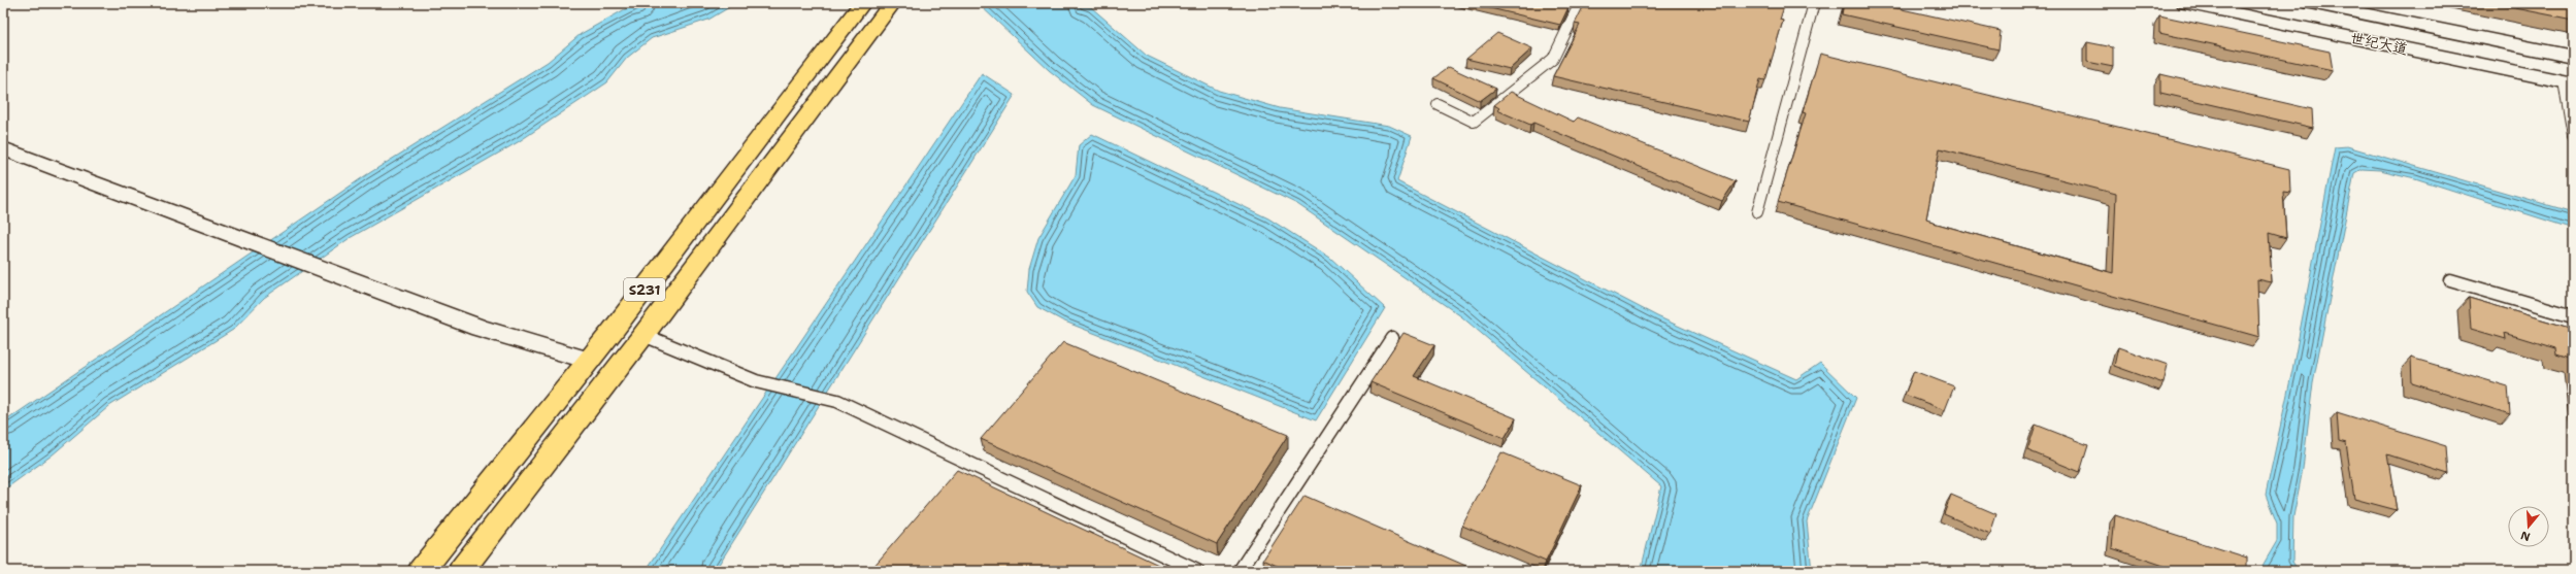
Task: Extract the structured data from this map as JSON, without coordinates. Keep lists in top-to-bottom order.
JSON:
{
  "streets": {
    "main road": ["世纪大道", "S231"]
  },
  "north": "bottom"
}
